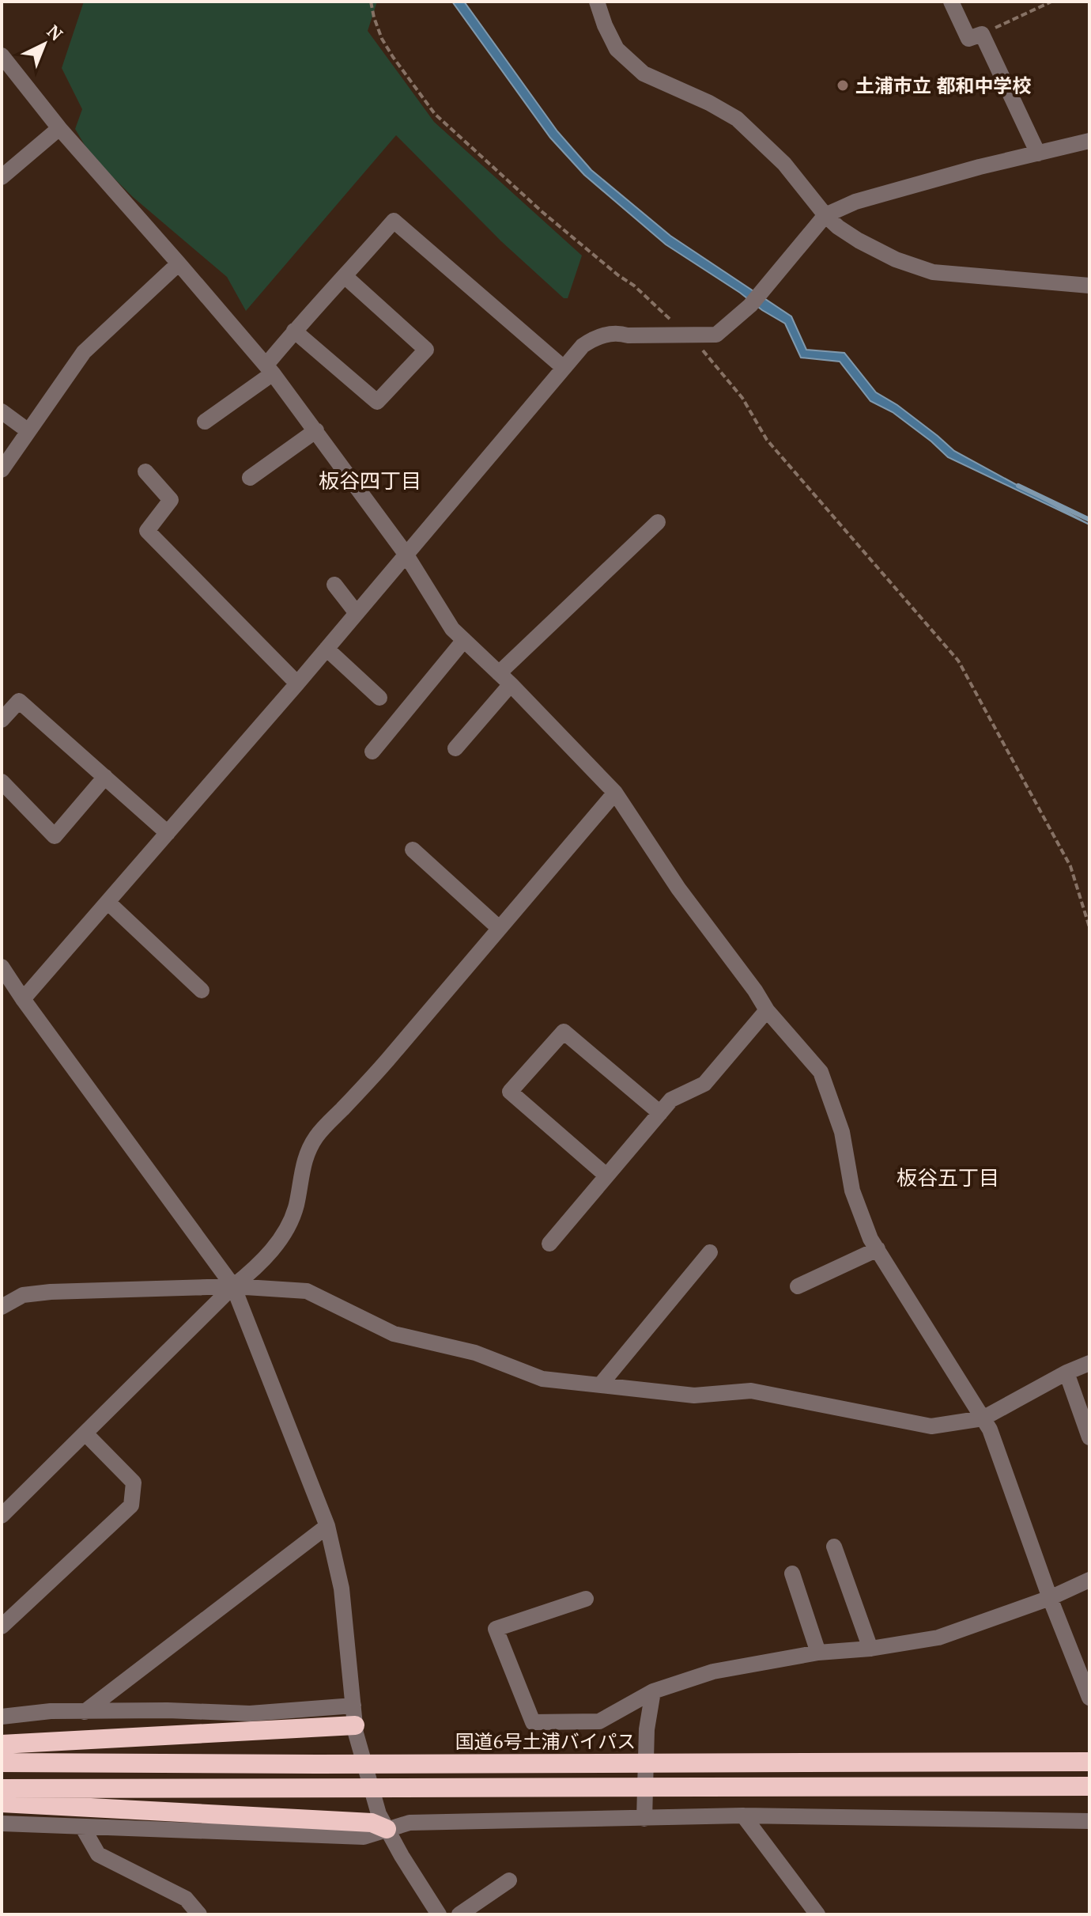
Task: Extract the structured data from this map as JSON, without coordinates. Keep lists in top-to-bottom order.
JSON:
{
  "streets": {
    "highway": ["国道6号土浦バイパス"]
  },
  "districts": ["板谷四丁目", "板谷五丁目"],
  "places": ["土浦市立 都和中学校"],
  "north": "top right"
}
